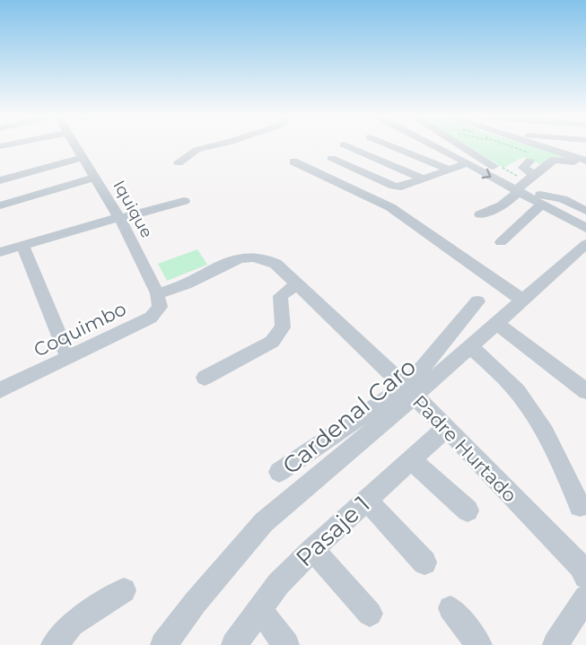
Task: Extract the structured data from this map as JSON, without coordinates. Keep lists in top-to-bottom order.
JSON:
{
  "streets": {
    "street": [
      "Iquique",
      "Coquimbo",
      "Cardenal Caro",
      "Padre Hurtado",
      "Pasaje 1"
    ]
  },
  "crossings": [
    ["Iquique", "Coquimbo"],
    ["Iquique", "Padre Hurtado"],
    ["Coquimbo", "Padre Hurtado"],
    ["Cardenal Caro", "Padre Hurtado"],
    ["Padre Hurtado", "Pasaje 1"]
  ]
}
